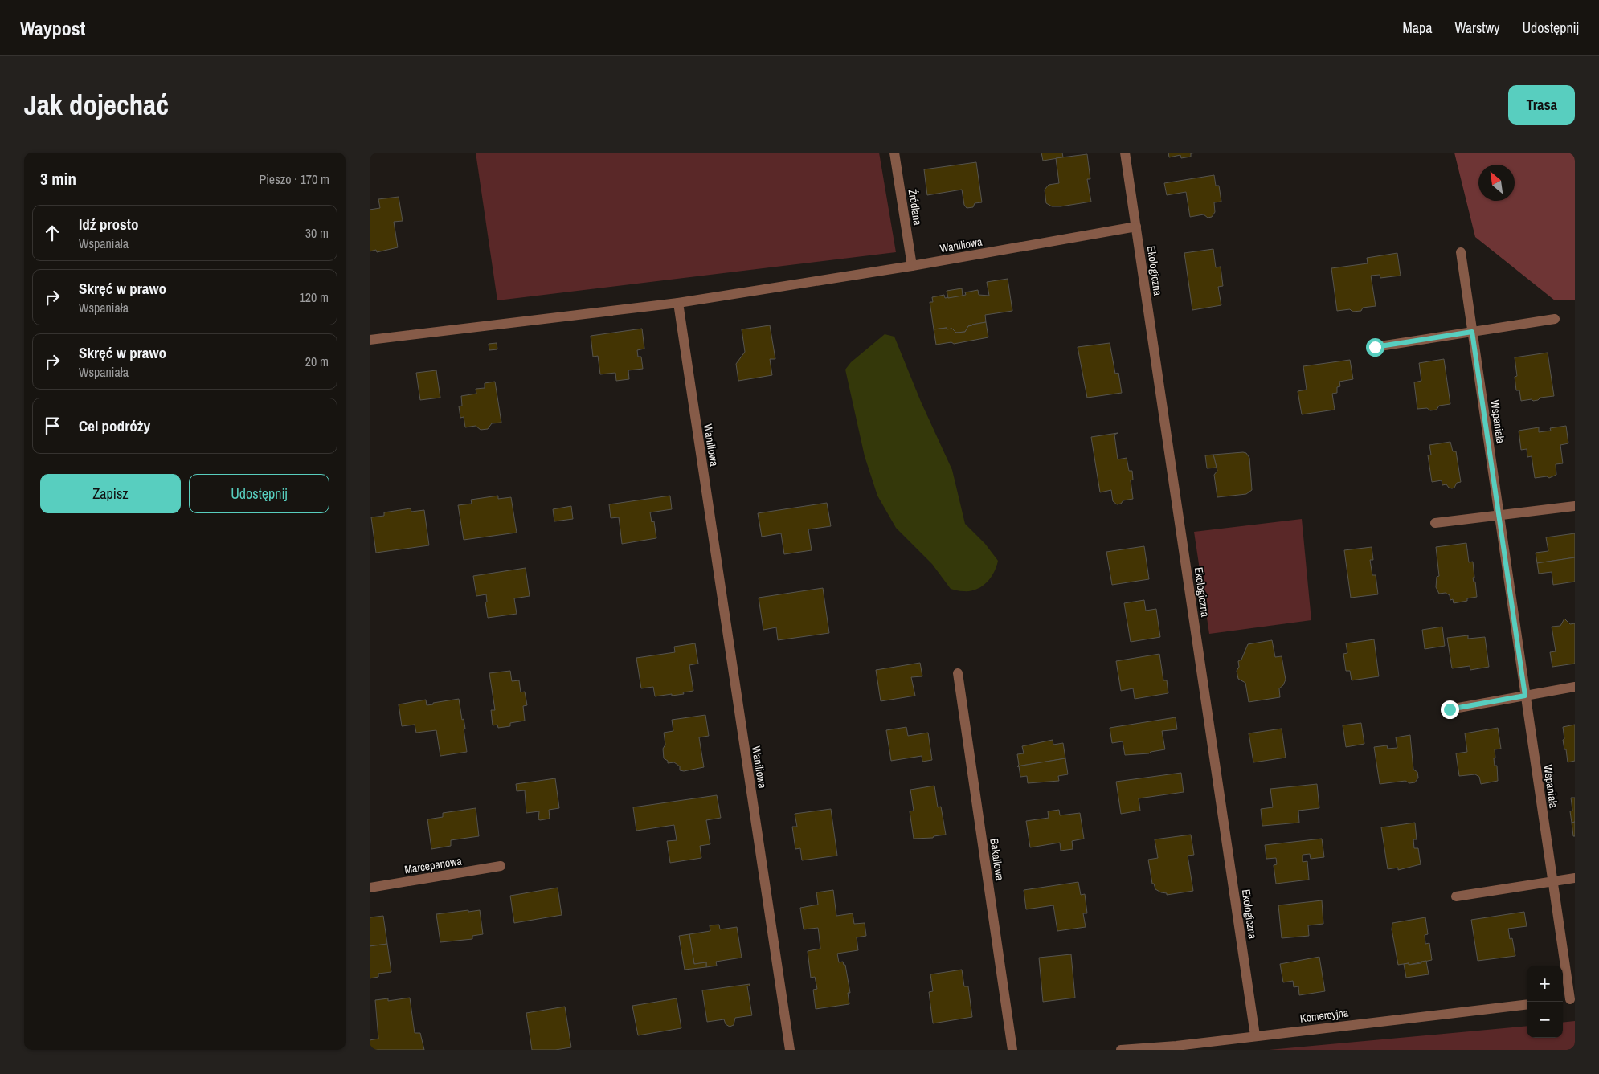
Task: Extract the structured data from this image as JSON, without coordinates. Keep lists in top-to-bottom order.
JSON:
{
  "streets": {
    "street": [
      "Źródlana",
      "Waniliowa",
      "Ekologiczna",
      "Wspaniała",
      "Bakaliowa",
      "Marcepanowa",
      "Komercyjna"
    ]
  },
  "crossings": [
    ["Źródlana", "Waniliowa"],
    ["Waniliowa", "Ekologiczna"],
    ["Ekologiczna", "Komercyjna"]
  ],
  "north": "top left",
  "page": {
    "header": "Waypost",
    "nav": ["Mapa", "Warstwy", "Udostępnij"],
    "buttons": [
      "Trasa",
      ["Zapisz", "Udostępnij"]
    ],
    "title": "Jak dojechać",
    "heading": ["3 min", "Pieszo · 170 m"],
    "list": [
      ["Idź prosto", "Wspaniała", "30 m"],
      ["Skręć w prawo", "Wspaniała", "120 m"],
      ["Skręć w prawo", "Wspaniała", "20 m"],
      "Cel podróży"
    ],
    "map_buttons": ["+", "−"]
  }
}
